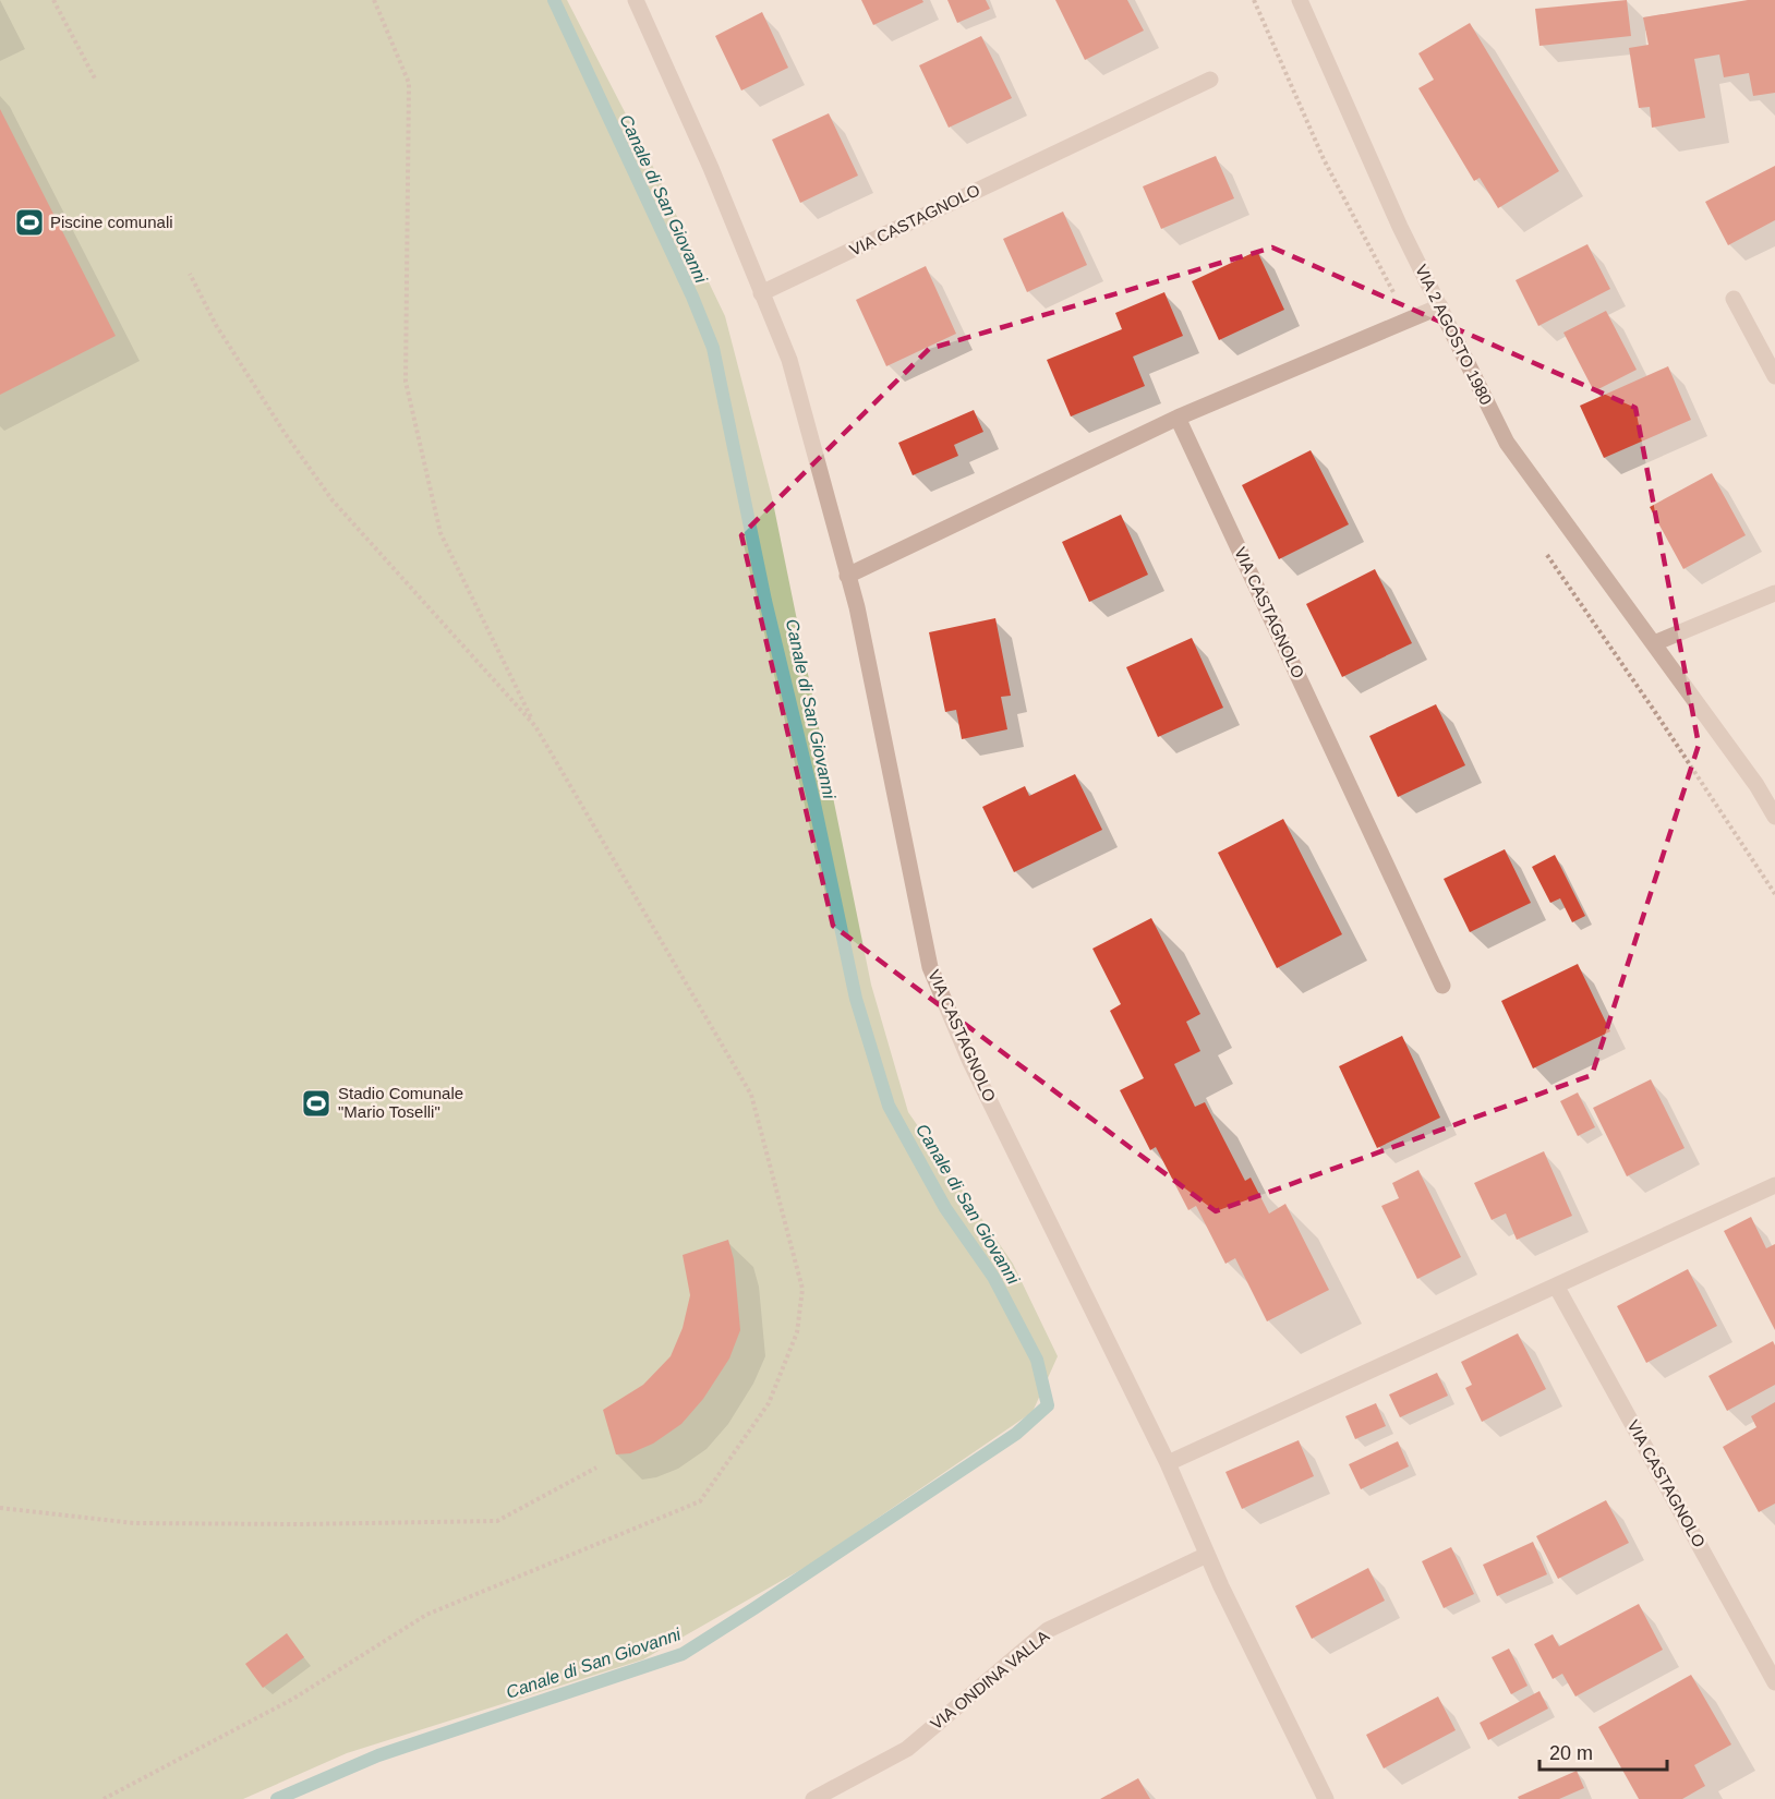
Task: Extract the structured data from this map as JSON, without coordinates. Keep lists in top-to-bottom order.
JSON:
{
  "streets": {
    "street": ["VIA CASTAGNOLO", "VIA 2 AGOSTO 1980", "VIA ONDINA VALLA"]
  },
  "crossings": [
    ["VIA CASTAGNOLO", "VIA ONDINA VALLA"]
  ],
  "water": ["Canale di San Giovanni"],
  "places": {
    "sports": ["Piscine comunali", "Stadio Comunale \"Mario Toselli\""]
  },
  "scale_bar": "20 m"
}
